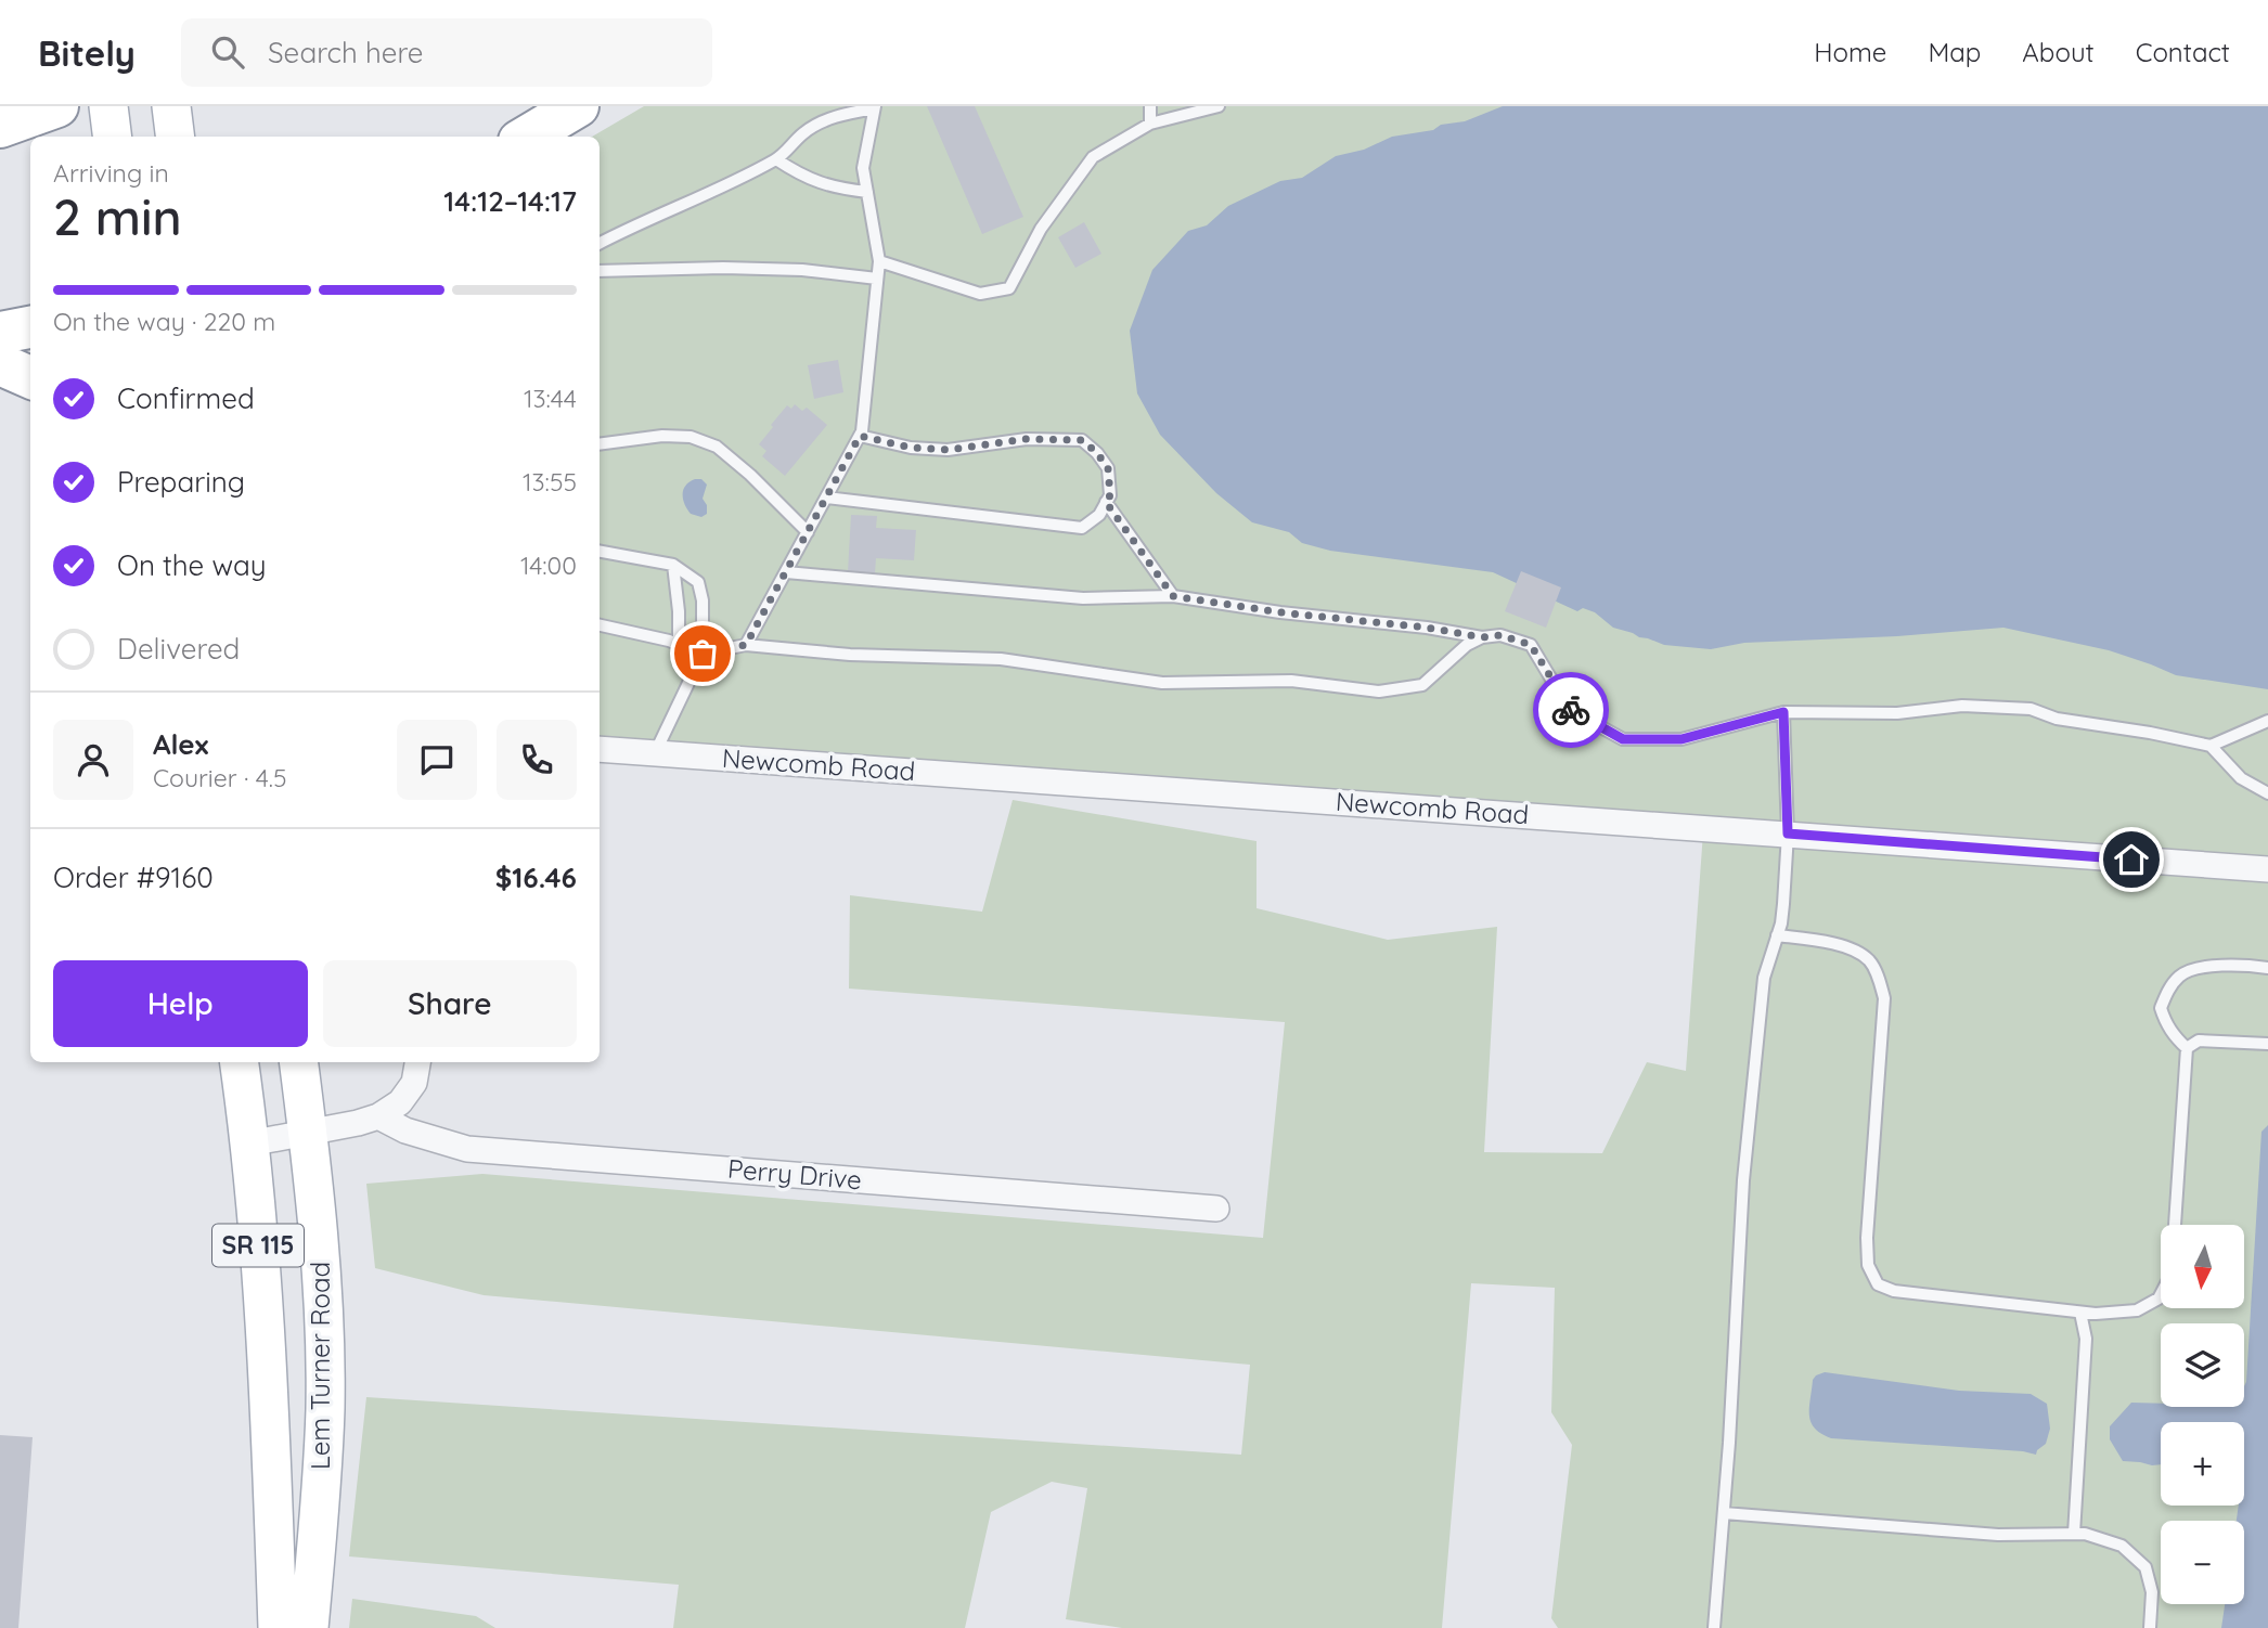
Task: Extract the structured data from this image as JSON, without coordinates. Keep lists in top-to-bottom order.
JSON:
{
  "streets": {
    "main road": ["SR 115", "Lem Turner Road"],
    "street": ["Newcomb Road", "Perry Drive"]
  },
  "north": "bottom",
  "page": {
    "header": "Bitely",
    "search": "Search here",
    "nav": [
      "Home",
      "Map",
      "About",
      "Contact"
    ],
    "heading": ["2 min", "Arriving in", "14:12–14:17"],
    "panel": [
      "Alex",
      "Courier · 4.5",
      "Order #9160",
      "$16.46"
    ],
    "bar": "On the way · 220 m",
    "list": [
      ["Confirmed", "13:44"],
      ["Preparing", "13:55"],
      ["On the way", "14:00"],
      "Delivered"
    ],
    "buttons": ["Help", "Share"],
    "map_buttons": ["+", "−"]
  }
}
